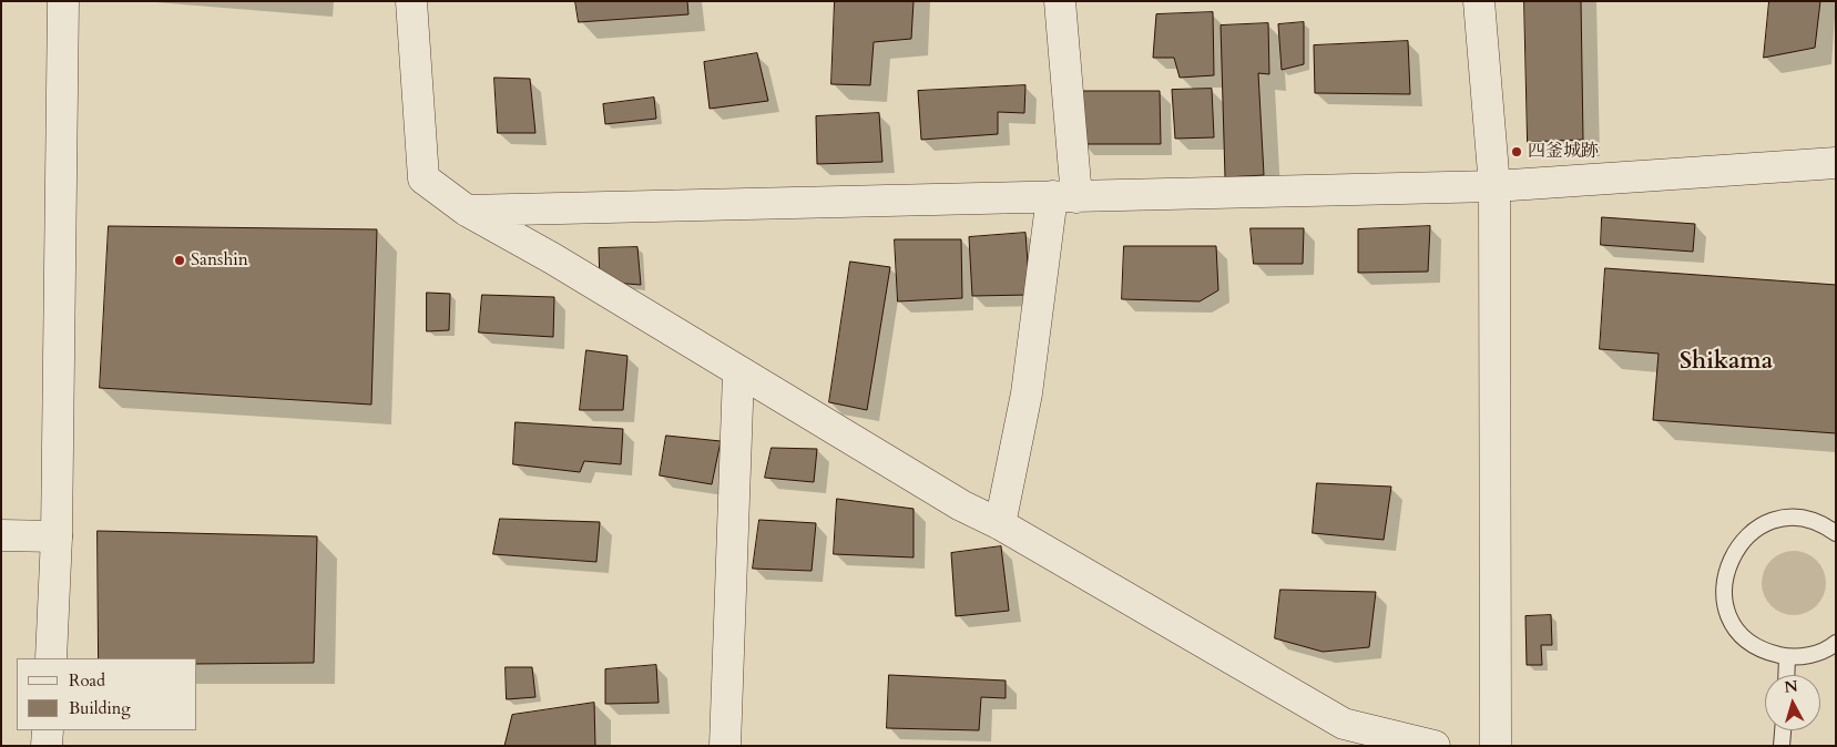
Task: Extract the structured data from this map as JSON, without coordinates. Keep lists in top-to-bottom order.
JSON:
{
  "districts": ["Shikama"],
  "places": ["四釜城跡", "Sanshin"],
  "legend": ["Road", "Building"],
  "north": "top"
}
